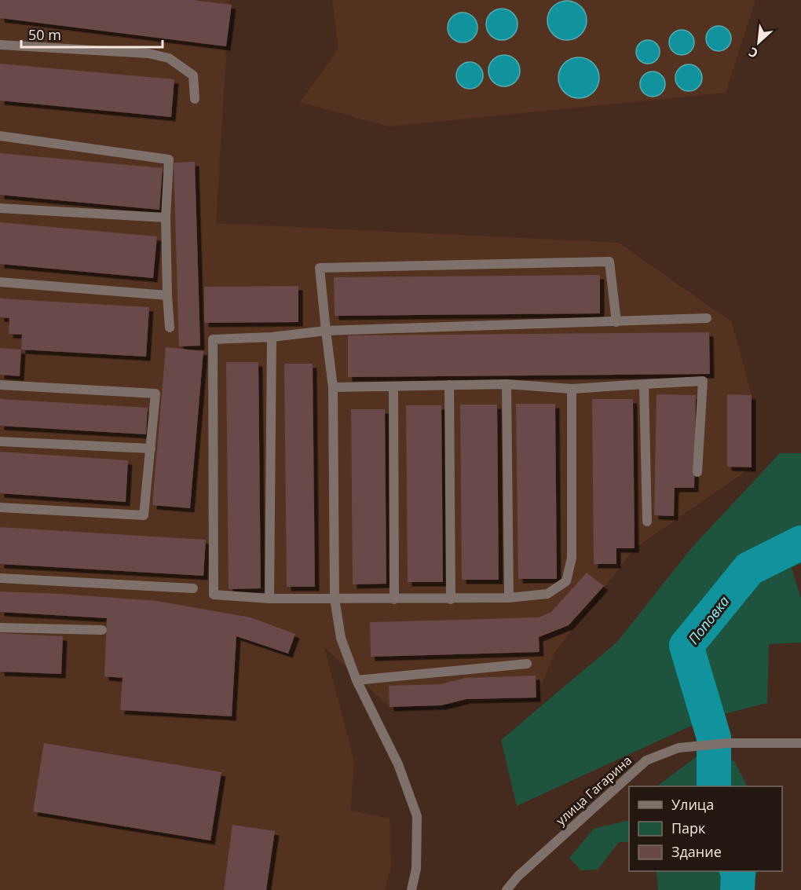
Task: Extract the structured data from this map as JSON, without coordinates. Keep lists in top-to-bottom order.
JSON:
{
  "streets": {
    "street": ["улица Гагарина"]
  },
  "water": ["Поповка"],
  "legend": ["Улица", "Парк", "Здание"],
  "scale_bar": "50 m",
  "north": "bottom left"
}
